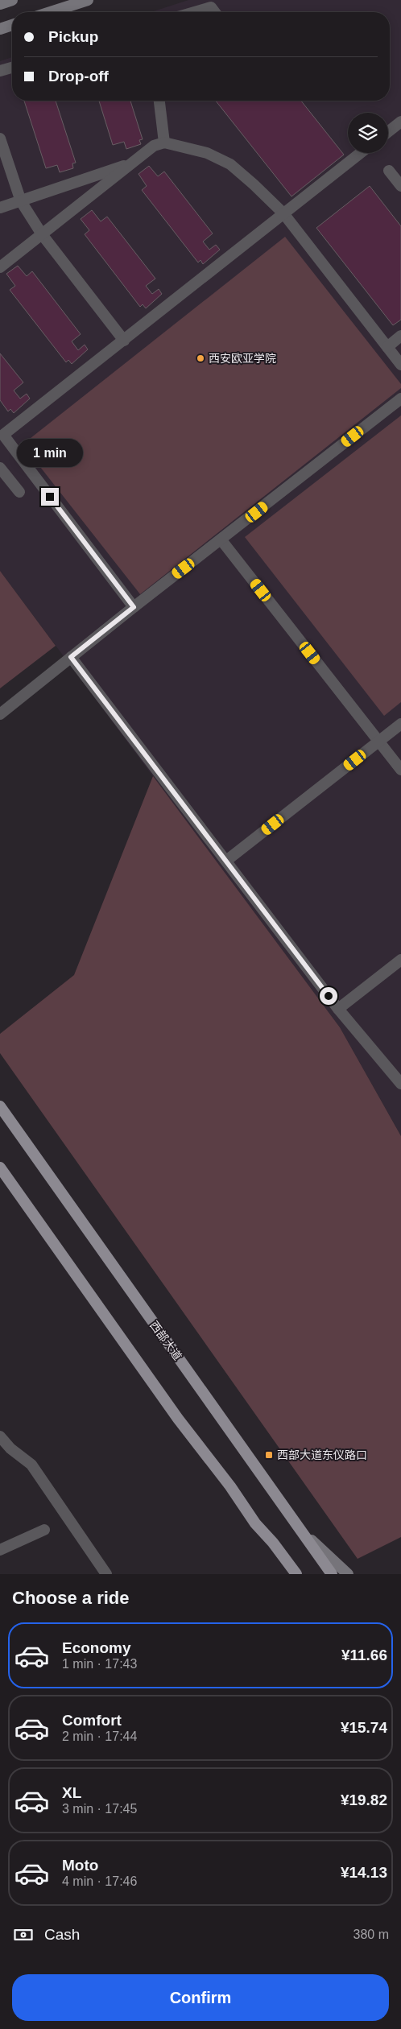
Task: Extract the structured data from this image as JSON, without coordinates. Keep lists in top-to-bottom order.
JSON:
{
  "streets": {
    "main road": ["西部大道"]
  },
  "places": {
    "other": ["西安欧亚学院"],
    "transit": ["西部大道东仪路口"]
  },
  "page": {
    "banner": ["Pickup", "Drop-off"],
    "bubble": "1 min",
    "heading": "Choose a ride",
    "list": [
      {
        "name": "Economy",
        "note": "1 min · 17:43",
        "value": "¥11.66"
      },
      {
        "name": "Comfort",
        "note": "2 min · 17:44",
        "value": "¥15.74"
      },
      {
        "name": "XL",
        "note": "3 min · 17:45",
        "value": "¥19.82"
      },
      {
        "name": "Moto",
        "note": "4 min · 17:46",
        "value": "¥14.13"
      }
    ],
    "pay": ["Cash", "380 m"],
    "buttons": "Confirm"
  }
}
